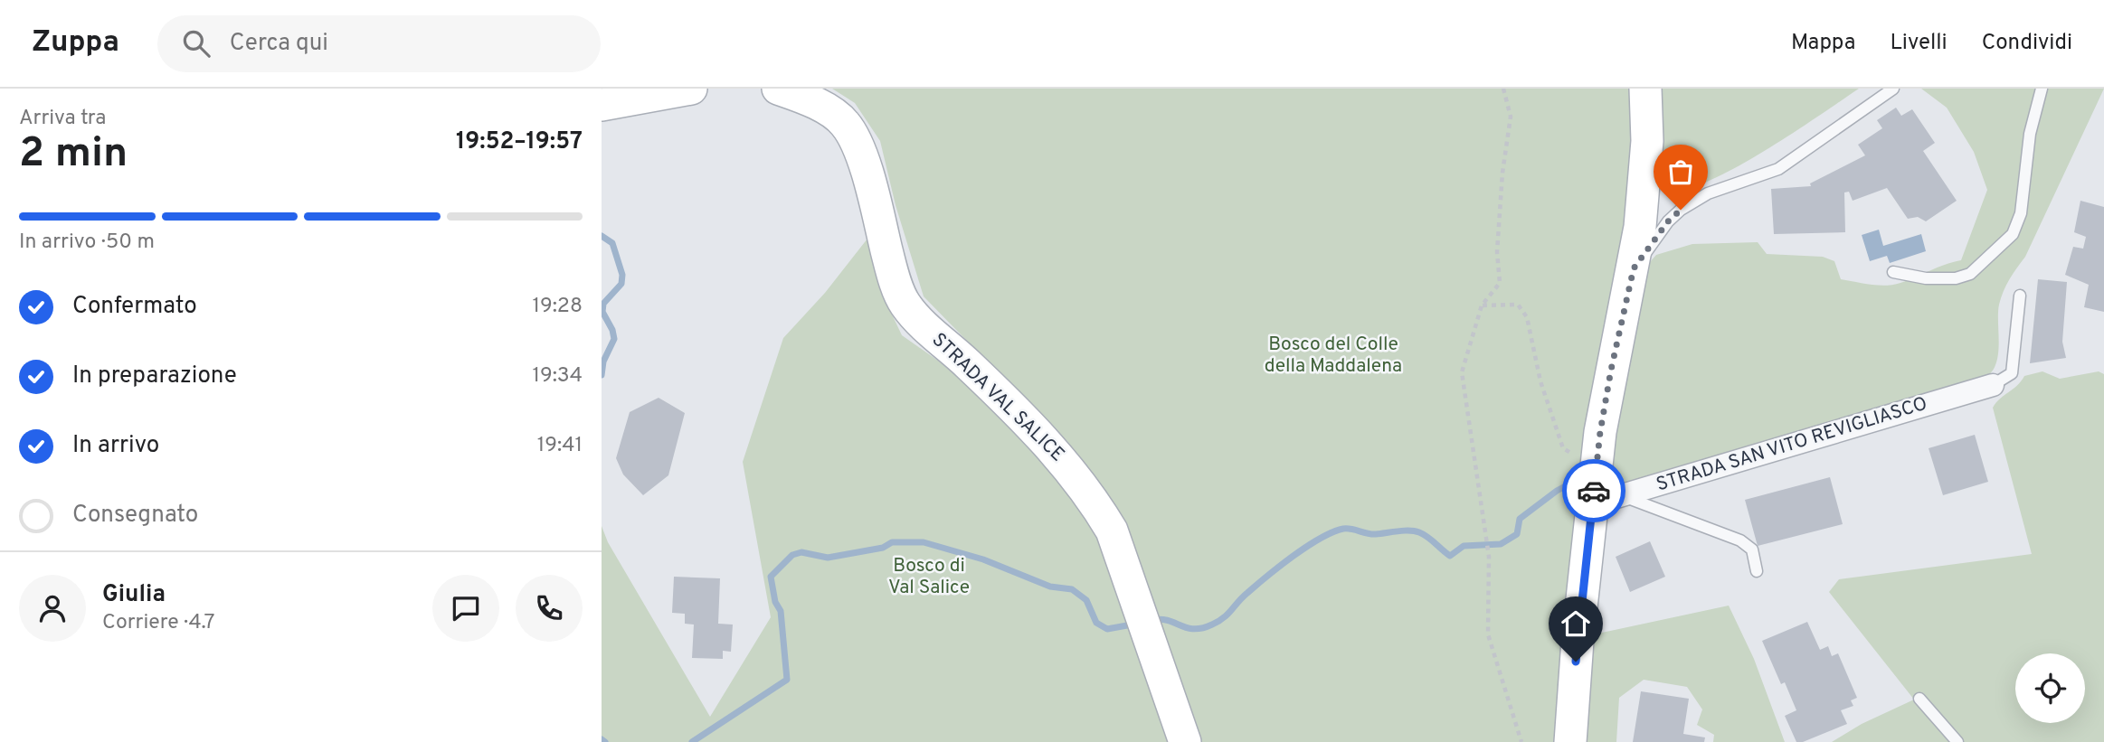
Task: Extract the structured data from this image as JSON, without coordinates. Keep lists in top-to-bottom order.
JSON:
{
  "streets": {
    "street": ["STRADA VAL SALICE", "STRADA SAN VITO REVIGLIASCO"]
  },
  "parks": ["Bosco del Colle della Maddalena", "Bosco di Val Salice"],
  "page": {
    "header": "Zuppa",
    "search": "Cerca qui",
    "nav": ["Mappa", "Livelli", "Condividi"],
    "heading": ["2 min", "Arriva tra", "19:52–19:57"],
    "panel": ["Giulia", "Corriere · 4.7"],
    "bar": "In arrivo · 50 m",
    "list": [
      ["Confermato", "19:28"],
      ["In preparazione", "19:34"],
      ["In arrivo", "19:41"],
      "Consegnato"
    ]
  }
}
